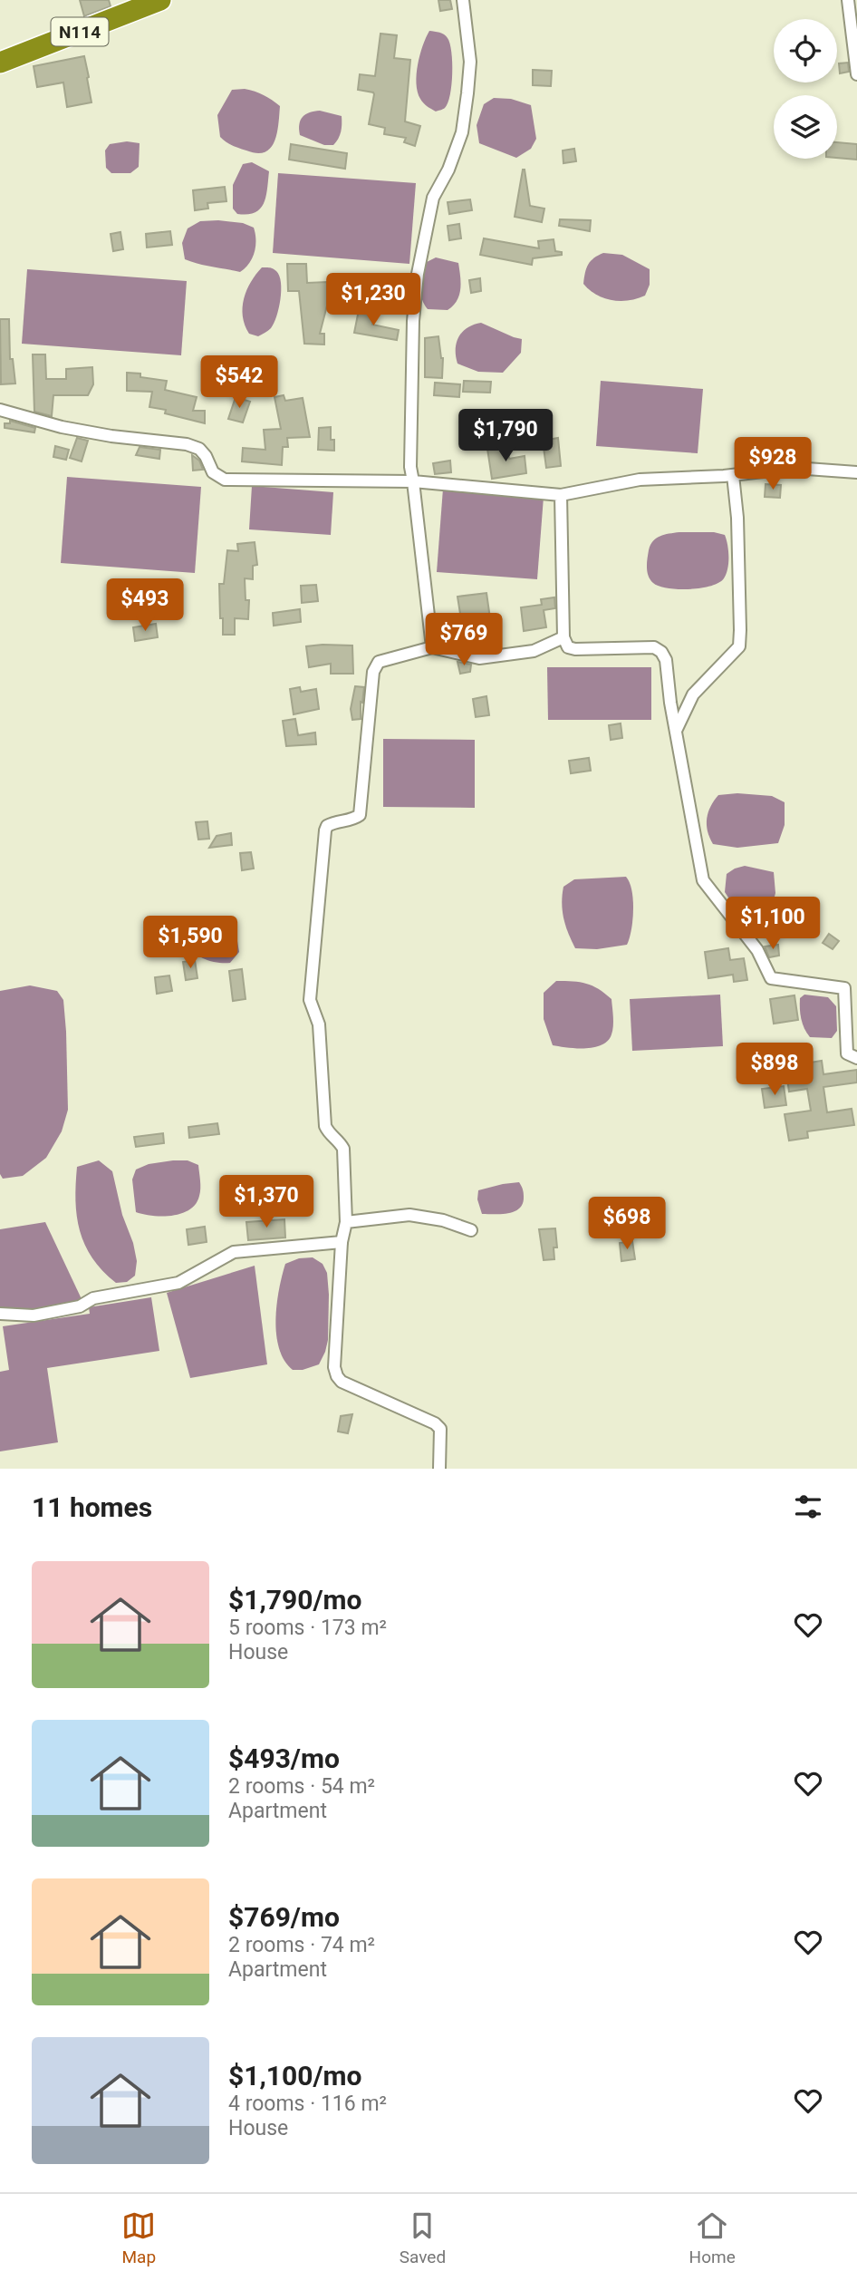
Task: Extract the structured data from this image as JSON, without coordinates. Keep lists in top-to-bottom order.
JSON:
{
  "streets": {
    "highway": ["N114"]
  },
  "page": {
    "price": [
      "$1,230",
      "$542",
      "$1,790",
      "$928",
      "$493",
      "$769",
      "$1,100",
      "$1,590",
      "$898",
      "$1,370",
      "$698"
    ],
    "heading": "11 homes",
    "list": [
      {
        "name": "$1,790/mo",
        "note": "5 rooms · 173 m² · House"
      },
      {
        "name": "$493/mo",
        "note": "2 rooms · 54 m² · Apartment"
      },
      {
        "name": "$769/mo",
        "note": "2 rooms · 74 m² · Apartment"
      },
      {
        "name": "$1,100/mo",
        "note": "4 rooms · 116 m² · House"
      }
    ],
    "tabs": ["Map", "Saved", "Home"]
  }
}
